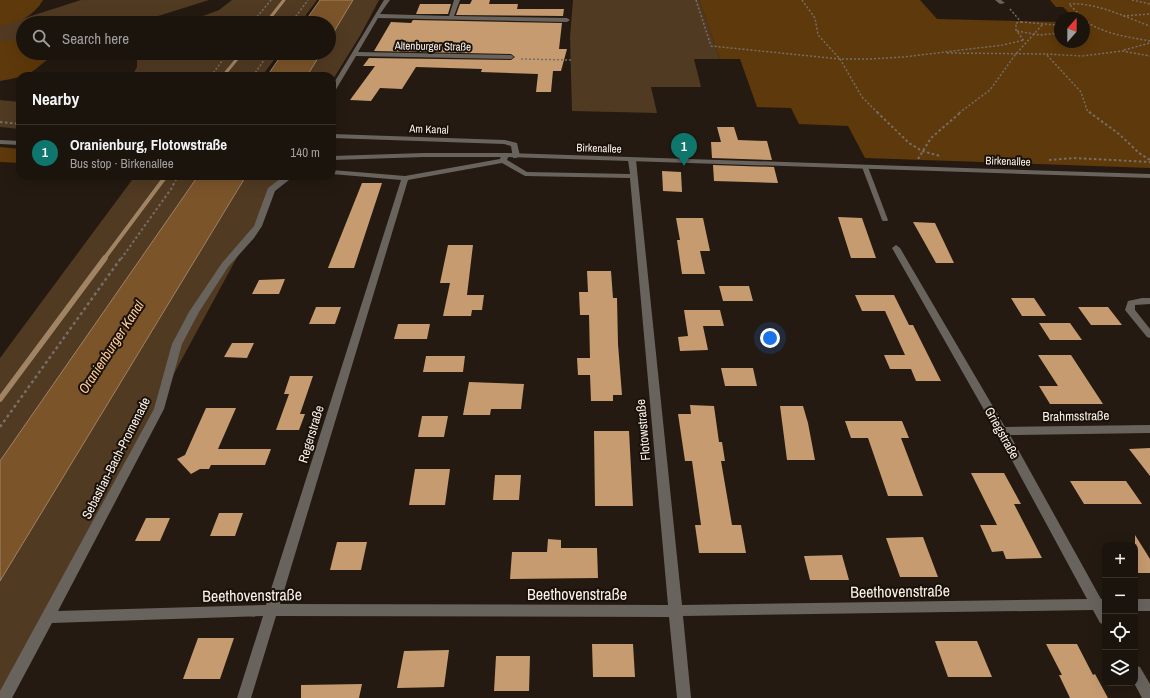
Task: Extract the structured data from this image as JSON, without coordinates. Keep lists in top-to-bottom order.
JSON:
{
  "streets": {
    "street": [
      "Altenburger Straße",
      "Am Kanal",
      "Birkenallee",
      "Brahmsstraße",
      "Flotowstraße",
      "Griegstraße",
      "Regerstraße",
      "Sebastian-Bach-Promenade",
      "Beethovenstraße"
    ]
  },
  "crossings": [
    ["Am Kanal", "Birkenallee"],
    ["Birkenallee", "Flotowstraße"],
    ["Brahmsstraße", "Griegstraße"],
    ["Flotowstraße", "Beethovenstraße"],
    ["Griegstraße", "Beethovenstraße"],
    ["Regerstraße", "Beethovenstraße"],
    ["Sebastian-Bach-Promenade", "Beethovenstraße"]
  ],
  "water": ["Oranienburger Kanal"],
  "north": "top",
  "page": {
    "search": "Search here",
    "heading": "Nearby",
    "list": [
      {
        "mark": "1",
        "name": "Oranienburg, Flotowstraße",
        "note": "Bus stop · Birkenallee",
        "value": "140 m"
      }
    ],
    "pins": "1",
    "map_buttons": ["+", "−"]
  }
}
